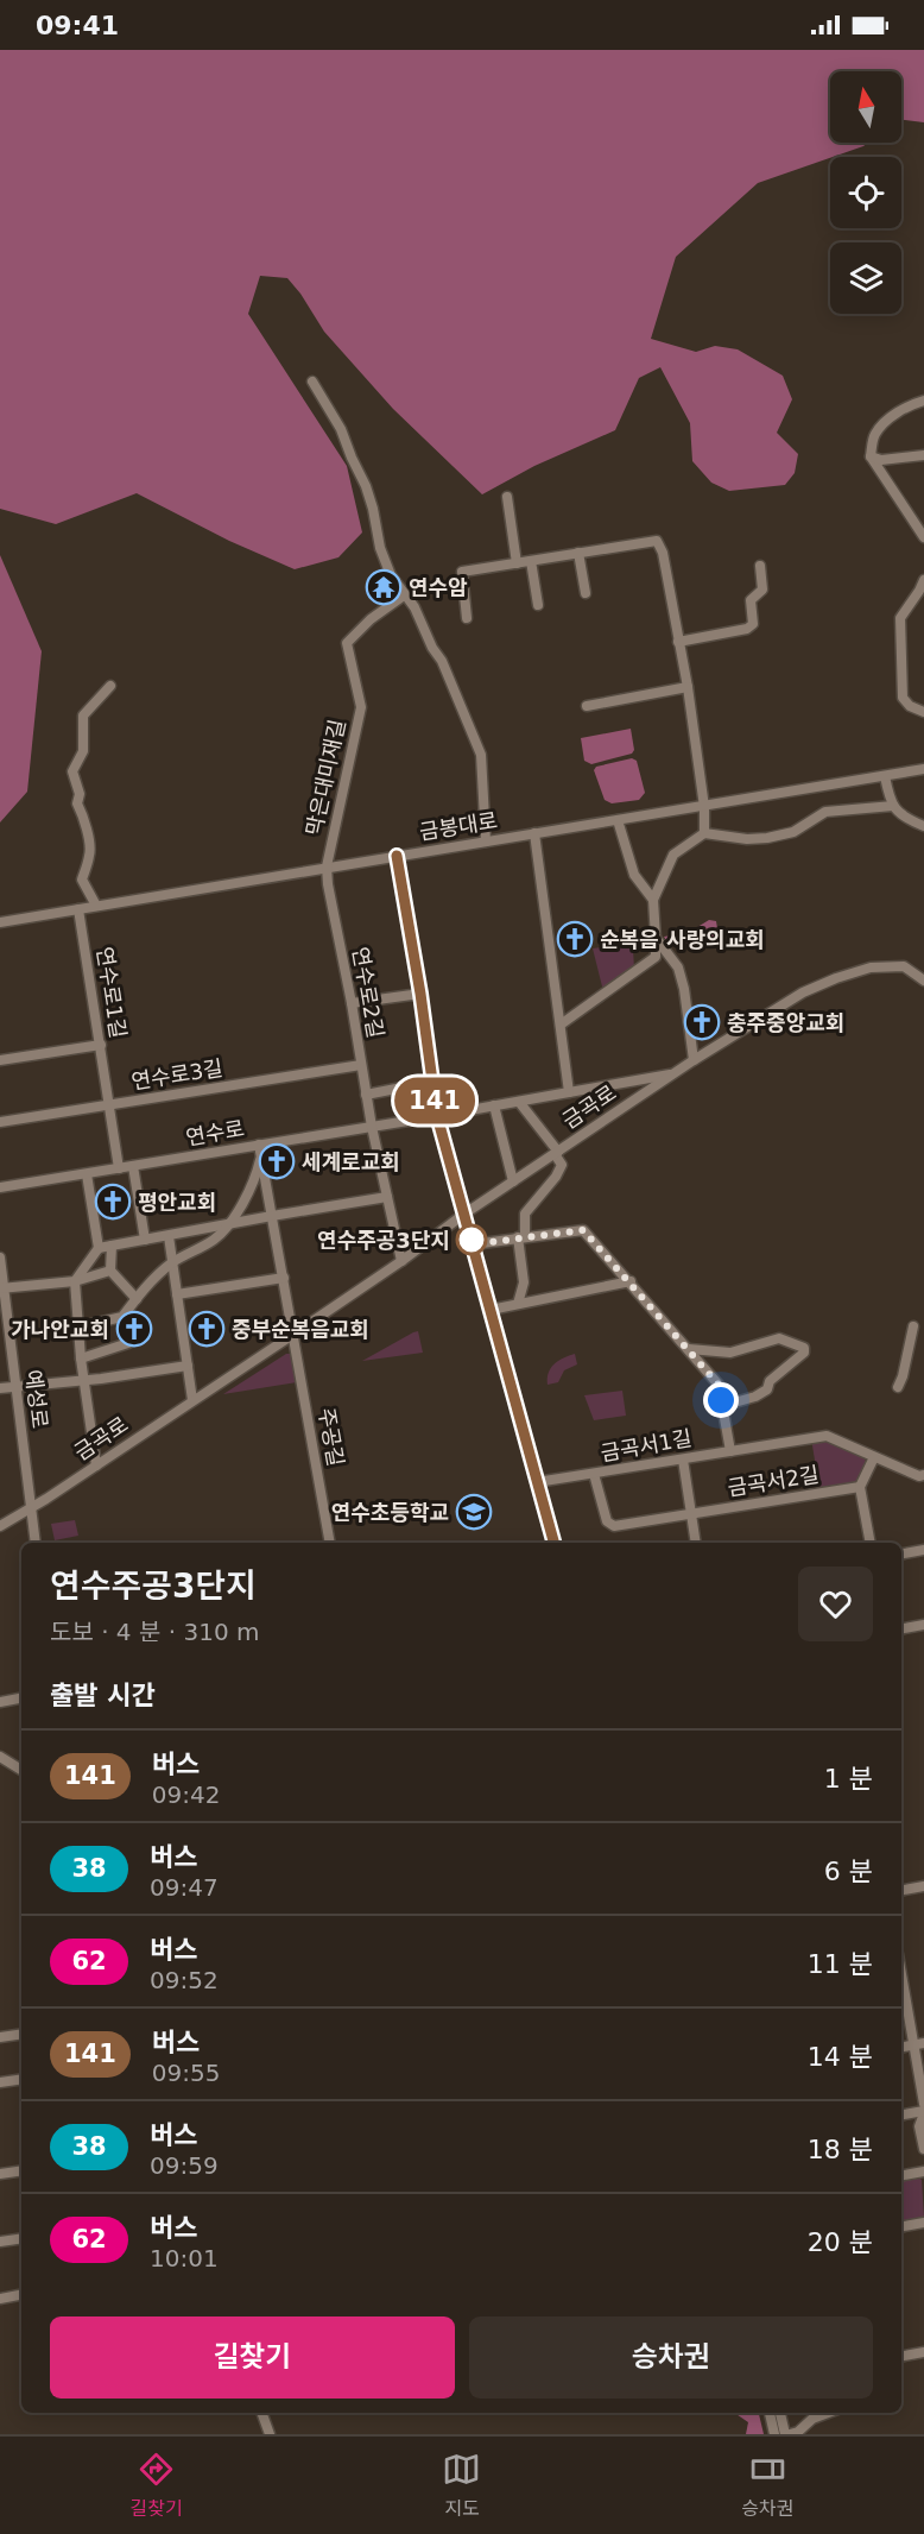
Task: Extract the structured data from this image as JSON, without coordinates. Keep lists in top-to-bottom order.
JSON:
{
  "streets": {
    "street": [
      "막은대미재길",
      "금봉대로",
      "연수로1길",
      "연수로2길",
      "연수로3길",
      "금곡로",
      "연수로",
      "예성로",
      "주공길",
      "금곡서1길",
      "금곡서2길"
    ]
  },
  "crossings": [
    ["막은대미재길", "금봉대로"],
    ["막은대미재길", "연수로2길"],
    ["금봉대로", "연수로1길"],
    ["금봉대로", "연수로2길"],
    ["연수로1길", "연수로3길"],
    ["연수로1길", "연수로"],
    ["연수로2길", "연수로3길"],
    ["연수로2길", "금곡로"],
    ["연수로2길", "연수로"],
    ["금곡로", "연수로"],
    ["금곡로", "예성로"],
    ["금곡로", "주공길"],
    ["금곡서1길", "금곡서2길"]
  ],
  "places": {
    "temple": ["연수암"],
    "church": [
      "순복음 사랑의교회",
      "충주중앙교회",
      "세계로교회",
      "평안교회",
      "가나안교회",
      "중부순복음교회"
    ],
    "other": ["연수주공3단지"],
    "school or university": ["연수초등학교"]
  },
  "lines": ["bus line 141"],
  "north": "top",
  "page": {
    "status": "09:41",
    "on_map": "141",
    "heading": [
      ["연수주공3단지", "도보 · 4 분 · 310 m"],
      "출발 시간"
    ],
    "list": [
      {
        "mark": "141",
        "name": "버스",
        "note": "09:42",
        "value": "1 분"
      },
      {
        "mark": "38",
        "name": "버스",
        "note": "09:47",
        "value": "6 분"
      },
      {
        "mark": "62",
        "name": "버스",
        "note": "09:52",
        "value": "11 분"
      },
      {
        "mark": "141",
        "name": "버스",
        "note": "09:55",
        "value": "14 분"
      },
      {
        "mark": "38",
        "name": "버스",
        "note": "09:59",
        "value": "18 분"
      },
      {
        "mark": "62",
        "name": "버스",
        "note": "10:01",
        "value": "20 분"
      }
    ],
    "buttons": ["길찾기", "승차권"],
    "tabs": ["길찾기", "지도", "승차권"]
  }
}
